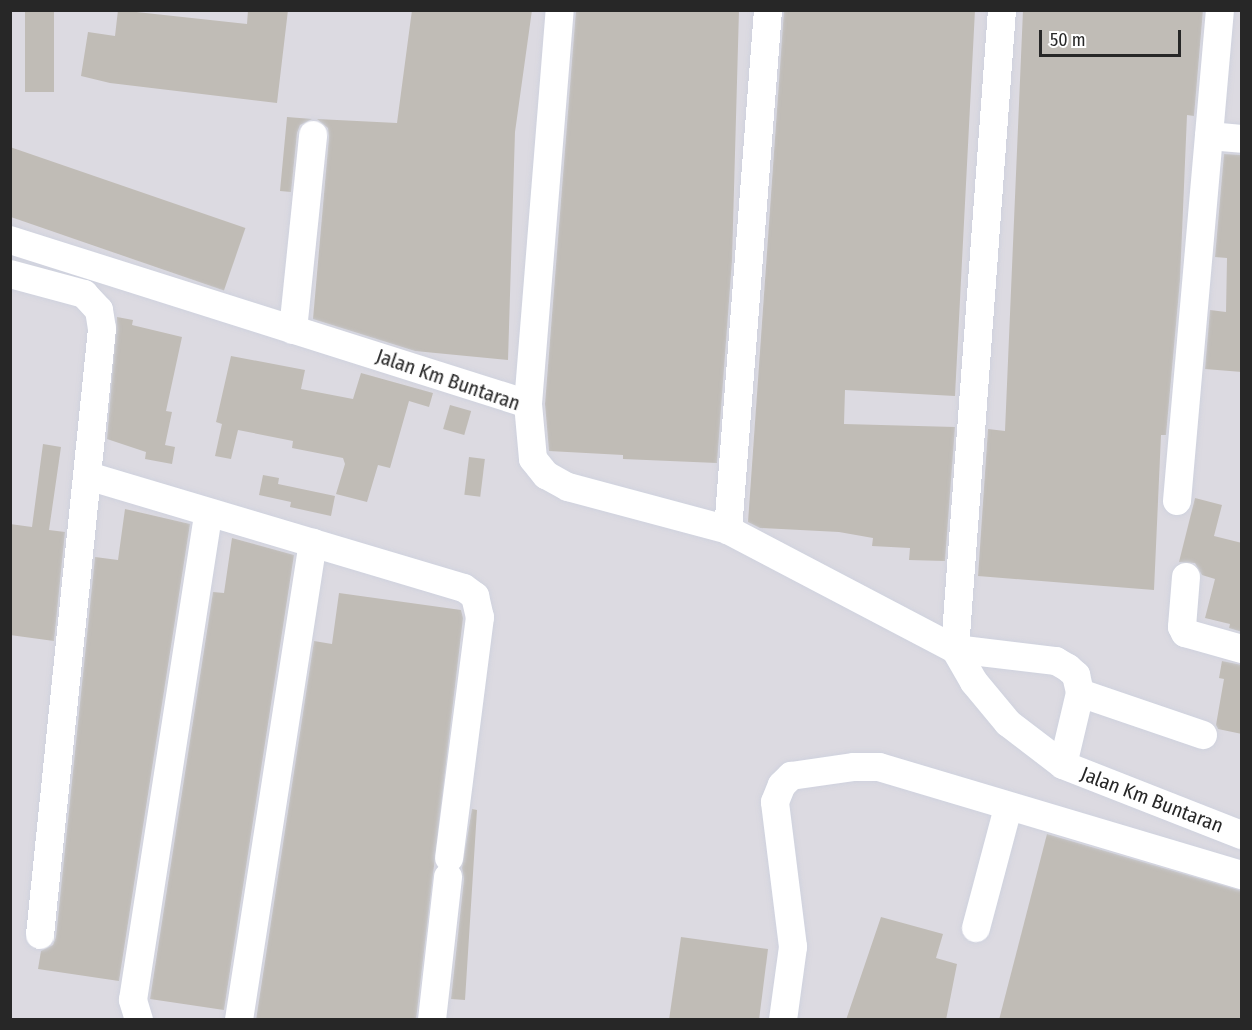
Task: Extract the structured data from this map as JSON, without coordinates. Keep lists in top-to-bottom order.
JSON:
{
  "streets": {
    "lane": ["Jalan Km Buntaran"]
  },
  "scale_bar": "50 m"
}
